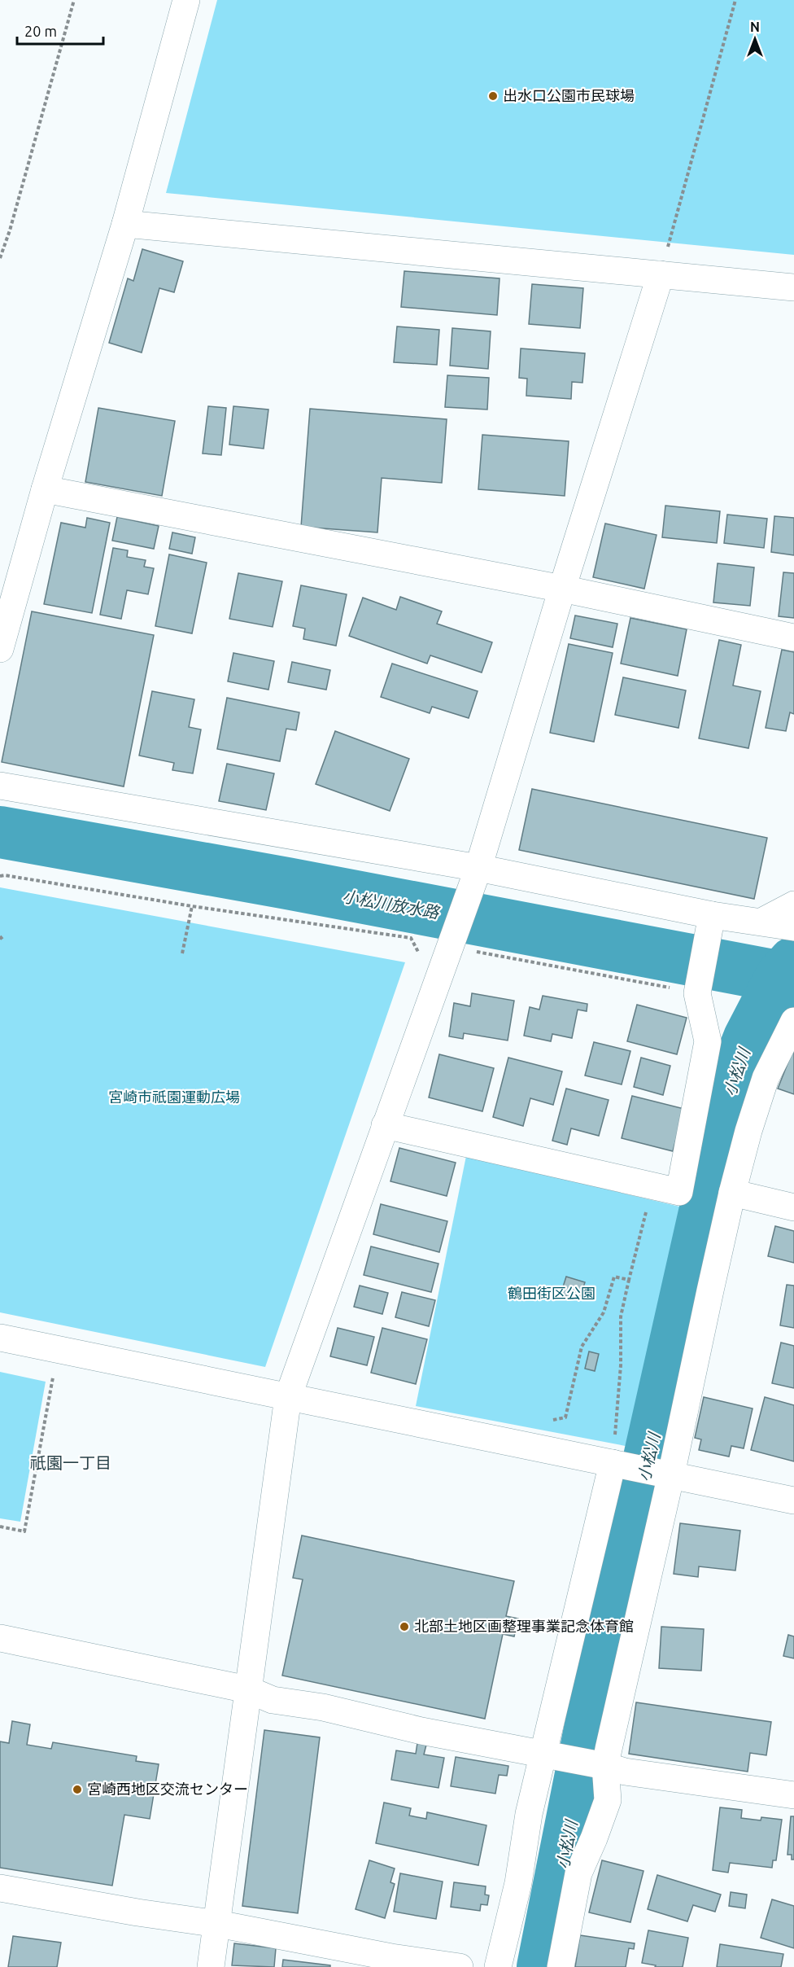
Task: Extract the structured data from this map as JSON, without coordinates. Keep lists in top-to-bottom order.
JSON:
{
  "districts": ["祇園一丁目"],
  "water": ["小松川放水路", "小松川"],
  "parks": ["宮崎市祇園運動広場", "鶴田街区公園"],
  "places": ["出水口公園市民球場", "北部土地区画整理事業記念体育館", "宮崎西地区交流センター"],
  "scale_bar": "20 m",
  "north": "top"
}
